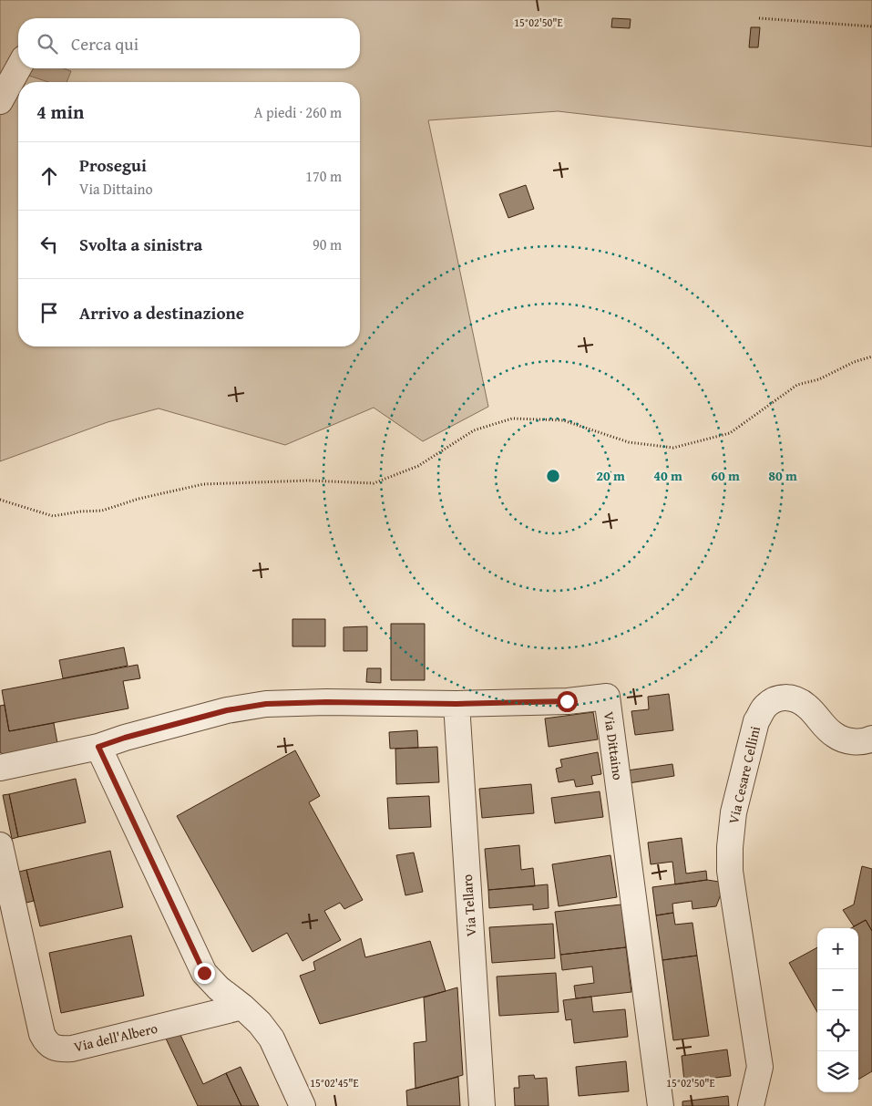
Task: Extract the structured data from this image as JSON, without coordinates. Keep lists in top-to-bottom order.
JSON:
{
  "streets": {
    "street": [
      "Via Dittaino",
      "Via Cesare Cellini",
      "Via Tellaro",
      "Via dell'Albero"
    ]
  },
  "crossings": [
    ["Via Dittaino", "Via Tellaro"]
  ],
  "page": {
    "search": "Cerca qui",
    "heading": ["4 min", "A piedi · 260 m"],
    "list": [
      ["Prosegui", "Via Dittaino", "170 m"],
      ["Svolta a sinistra", "90 m"],
      "Arrivo a destinazione"
    ],
    "map_buttons": ["+", "−"]
  },
  "coordinates": ["15°02'50\"E", "15°02'45\"E"],
  "rings": [
    "20 m",
    "40 m",
    "60 m",
    "80 m"
  ]
}
